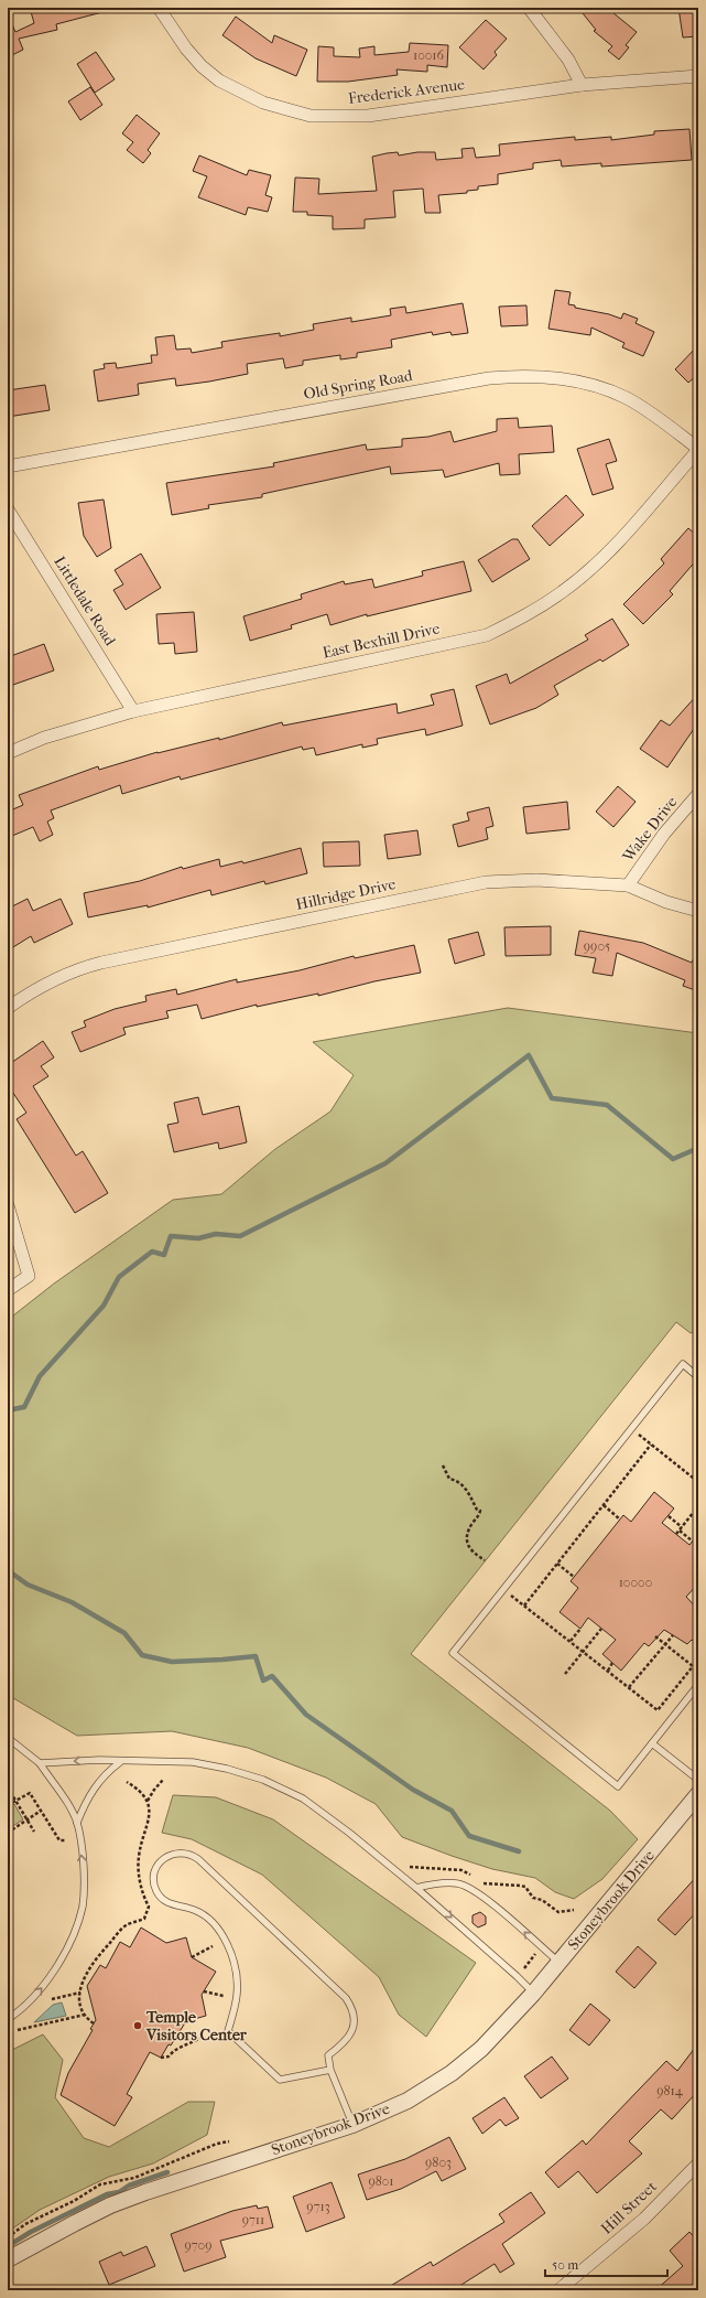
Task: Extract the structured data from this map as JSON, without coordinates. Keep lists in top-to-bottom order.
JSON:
{
  "streets": {
    "street": [
      "Frederick Avenue",
      "Old Spring Road",
      "Littledale Road",
      "East Bexhill Drive",
      "Wake Drive",
      "Hillridge Drive",
      "Stoneybrook Drive",
      "Hill Street"
    ]
  },
  "crossings": [
    ["Old Spring Road", "East Bexhill Drive"],
    ["Littledale Road", "East Bexhill Drive"],
    ["Wake Drive", "Hillridge Drive"]
  ],
  "places": ["Temple Visitors Center"],
  "house_numbers": [
    "10016",
    "9905",
    "10000",
    "9814",
    "9803",
    "9801",
    "9713",
    "9711",
    "9709"
  ],
  "scale_bar": "50 m"
}
